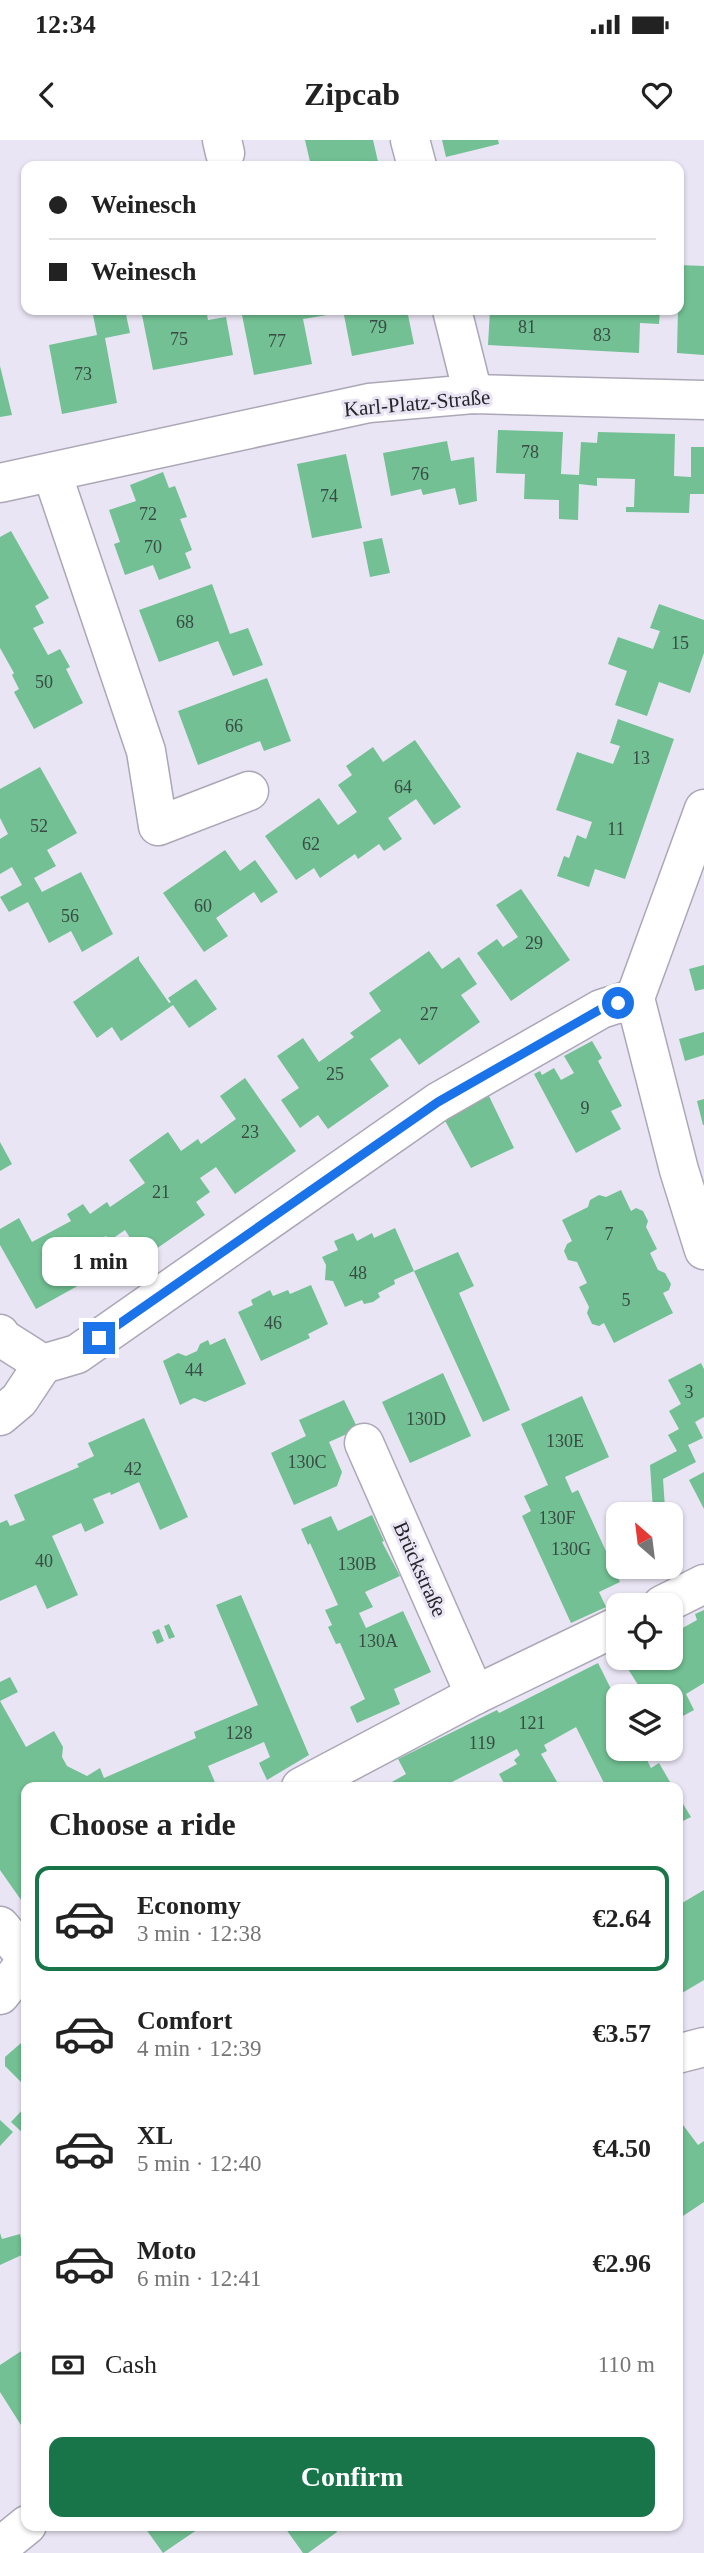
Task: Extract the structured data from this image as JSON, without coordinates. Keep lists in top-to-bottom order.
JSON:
{
  "streets": {
    "street": ["Karl-Platz-Straße", "Brückstraße"]
  },
  "house_numbers": [
    "79",
    "81",
    "83",
    "75",
    "77",
    "73",
    "78",
    "76",
    "74",
    "72",
    "70",
    "68",
    "15",
    "50",
    "66",
    "13",
    "64",
    "52",
    "11",
    "62",
    "60",
    "56",
    "29",
    "27",
    "25",
    "9",
    "23",
    "21",
    "7",
    "48",
    "5",
    "46",
    "44",
    "3",
    "130D",
    "130E",
    "130C",
    "42",
    "130F",
    "130G",
    "40",
    "130B",
    "130A",
    "121",
    "128",
    "119"
  ],
  "north": "top left",
  "page": {
    "status": "12:34",
    "header": "Zipcab",
    "banner": ["Weinesch", "Weinesch"],
    "bubble": "1 min",
    "heading": "Choose a ride",
    "list": [
      {
        "name": "Economy",
        "note": "3 min · 12:38",
        "value": "€2.64"
      },
      {
        "name": "Comfort",
        "note": "4 min · 12:39",
        "value": "€3.57"
      },
      {
        "name": "XL",
        "note": "5 min · 12:40",
        "value": "€4.50"
      },
      {
        "name": "Moto",
        "note": "6 min · 12:41",
        "value": "€2.96"
      }
    ],
    "pay": ["Cash", "110 m"],
    "buttons": "Confirm"
  }
}
